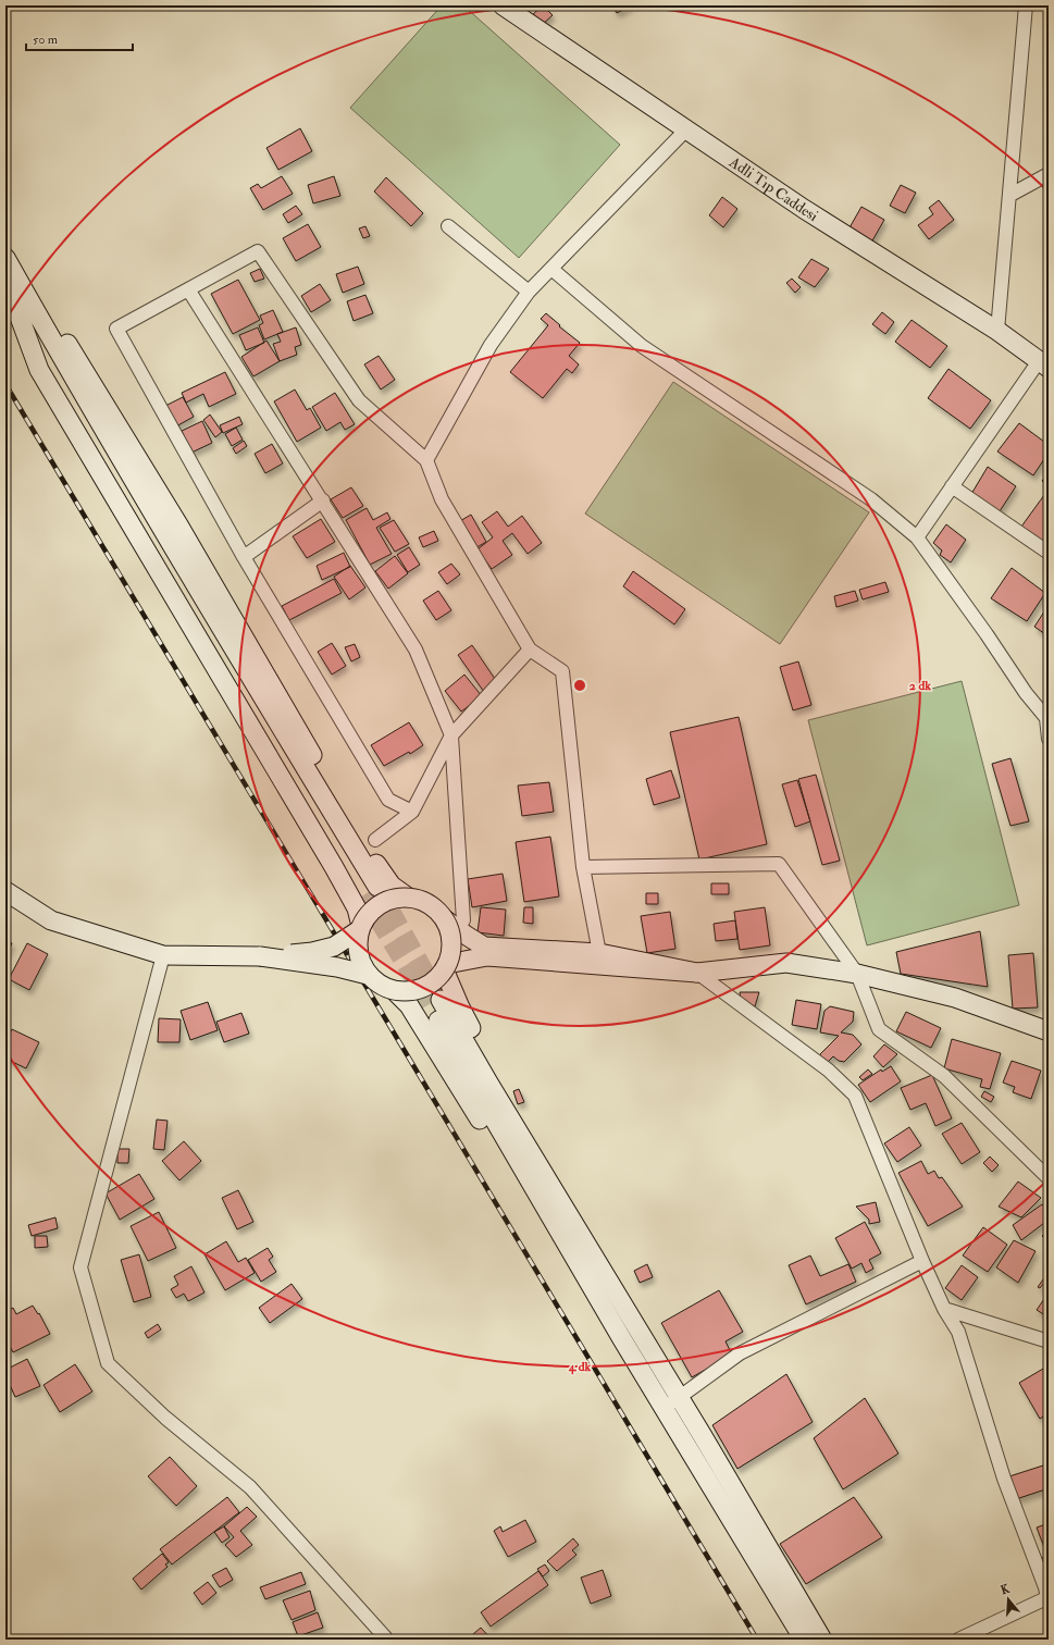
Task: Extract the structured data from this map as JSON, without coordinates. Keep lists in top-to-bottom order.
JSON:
{
  "streets": {
    "main road": ["Adli Tıp Caddesi"]
  },
  "scale_bar": "50 m",
  "north": "top",
  "rings": ["2 dk", "4 dk"]
}
